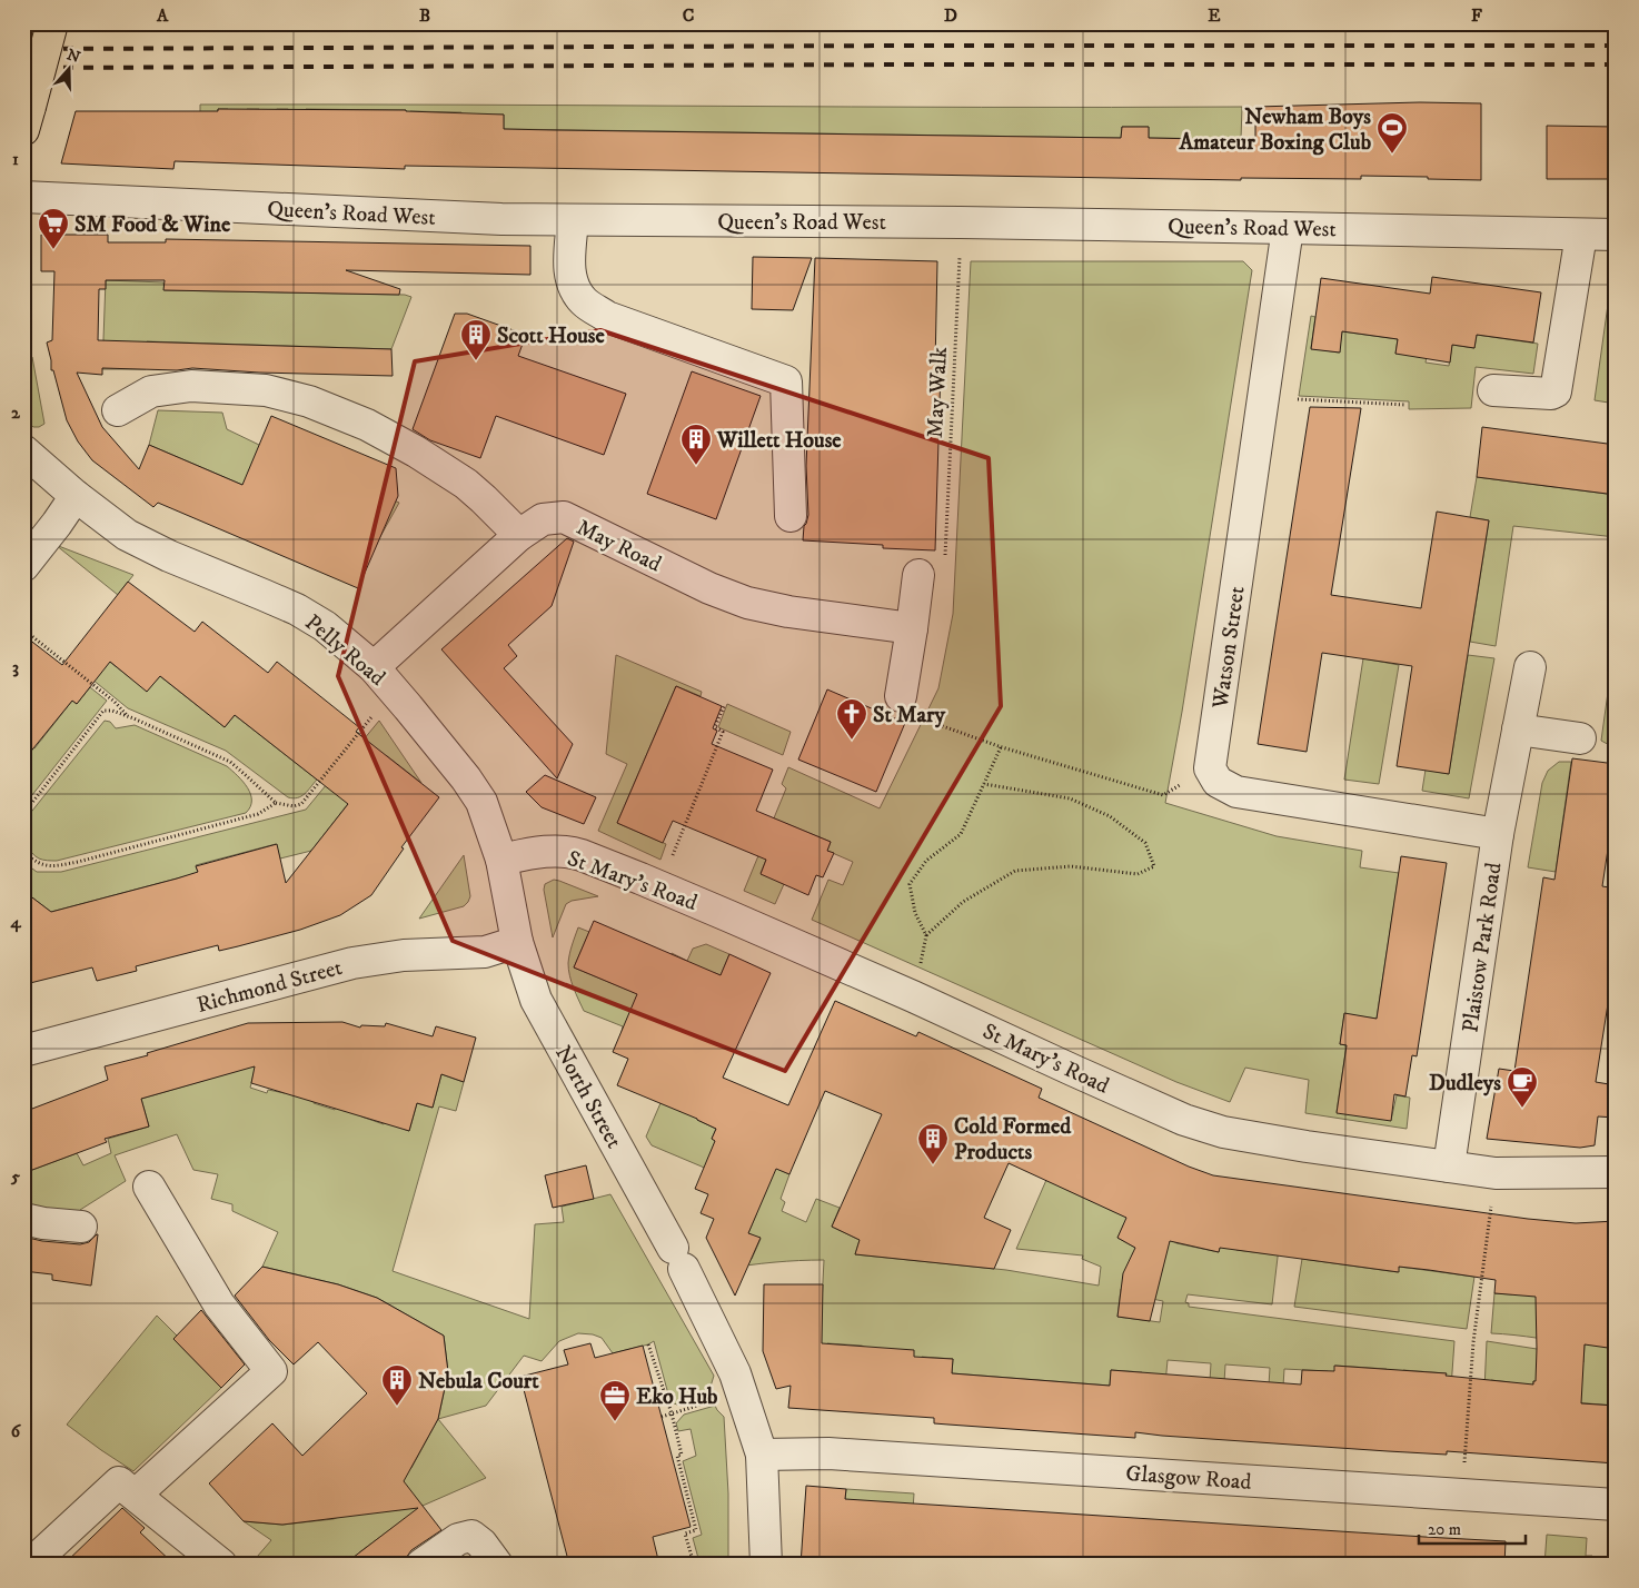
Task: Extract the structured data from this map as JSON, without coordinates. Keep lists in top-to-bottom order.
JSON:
{
  "streets": {
    "street": [
      "Queen's Road West",
      "May Road",
      "Watson Street",
      "Pelly Road",
      "St Mary's Road",
      "Plaistow Park Road",
      "Richmond Street",
      "North Street",
      "Glasgow Road"
    ],
    "path": ["May Walk"]
  },
  "crossings": [
    ["Queen's Road West", "May Walk"],
    ["Queen's Road West", "Watson Street"],
    ["May Road", "Pelly Road"],
    ["Pelly Road", "St Mary's Road"],
    ["Pelly Road", "Richmond Street"],
    ["Pelly Road", "North Street"],
    ["St Mary's Road", "Plaistow Park Road"],
    ["Richmond Street", "North Street"],
    ["North Street", "Glasgow Road"]
  ],
  "places": {
    "sports": ["Newham Boys Amateur Boxing Club"],
    "supermarket": ["SM Food & Wine"],
    "building": [
      "Scott House",
      "Willett House",
      "Cold Formed Products",
      "Nebula Court"
    ],
    "church": ["St Mary"],
    "cafe": ["Dudleys"],
    "office": ["Eko Hub"]
  },
  "scale_bar": "20 m",
  "north": "top",
  "grid": {
    "columns": [
      "A",
      "B",
      "C",
      "D",
      "E",
      "F"
    ],
    "rows": [
      "1",
      "2",
      "3",
      "4",
      "5",
      "6"
    ]
  }
}
